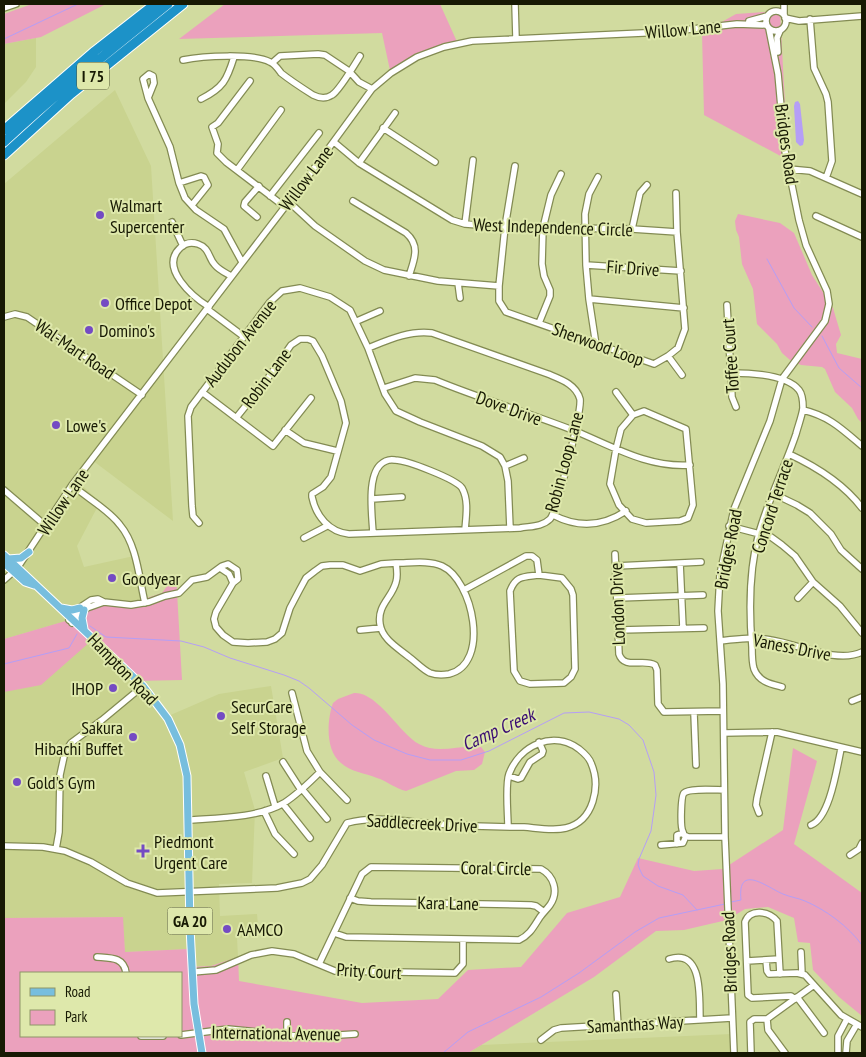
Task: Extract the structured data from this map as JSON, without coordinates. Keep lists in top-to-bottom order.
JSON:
{
  "streets": {
    "highway": ["I 75"],
    "main road": ["Hampton Road", "GA 20"],
    "street": [
      "Willow Lane",
      "Bridges Road",
      "West Independence Circle",
      "Fir Drive",
      "Audubon Avenue",
      "Sherwood Loop",
      "Wal-Mart Road",
      "Toffee Court",
      "Robin Lane",
      "Dove Drive",
      "Robin Loop Lane",
      "Concord Terrace",
      "London Drive",
      "Vaness Drive",
      "Saddlecreek Drive",
      "Coral Circle",
      "Kara Lane",
      "Prity Court",
      "Samanthas Way",
      "International Avenue"
    ]
  },
  "crossings": [
    ["Willow Lane", "Bridges Road"],
    ["Willow Lane", "West Independence Circle"],
    ["Willow Lane", "Wal-Mart Road"],
    ["Willow Lane", "Hampton Road"],
    ["Bridges Road", "London Drive"],
    ["Bridges Road", "Vaness Drive"],
    ["Bridges Road", "Samanthas Way"],
    ["West Independence Circle", "Sherwood Loop"],
    ["Fir Drive", "Sherwood Loop"],
    ["Audubon Avenue", "Dove Drive"],
    ["Audubon Avenue", "Robin Loop Lane"],
    ["Dove Drive", "Robin Loop Lane"],
    ["Concord Terrace", "Vaness Drive"],
    ["Hampton Road", "Saddlecreek Drive"],
    ["Hampton Road", "Prity Court"],
    ["Hampton Road", "International Avenue"],
    ["Coral Circle", "Kara Lane"],
    ["Coral Circle", "Prity Court"]
  ],
  "water": ["Camp Creek"],
  "places": {
    "other": [
      "Walmart Supercenter",
      "Office Depot",
      "Domino's",
      "Lowe's",
      "Goodyear",
      "IHOP",
      "SecurCare Self Storage",
      "Sakura Hibachi Buffet",
      "Gold's Gym",
      "AAMCO"
    ],
    "health": ["Piedmont Urgent Care"]
  },
  "legend": ["Road", "Park"]
}
